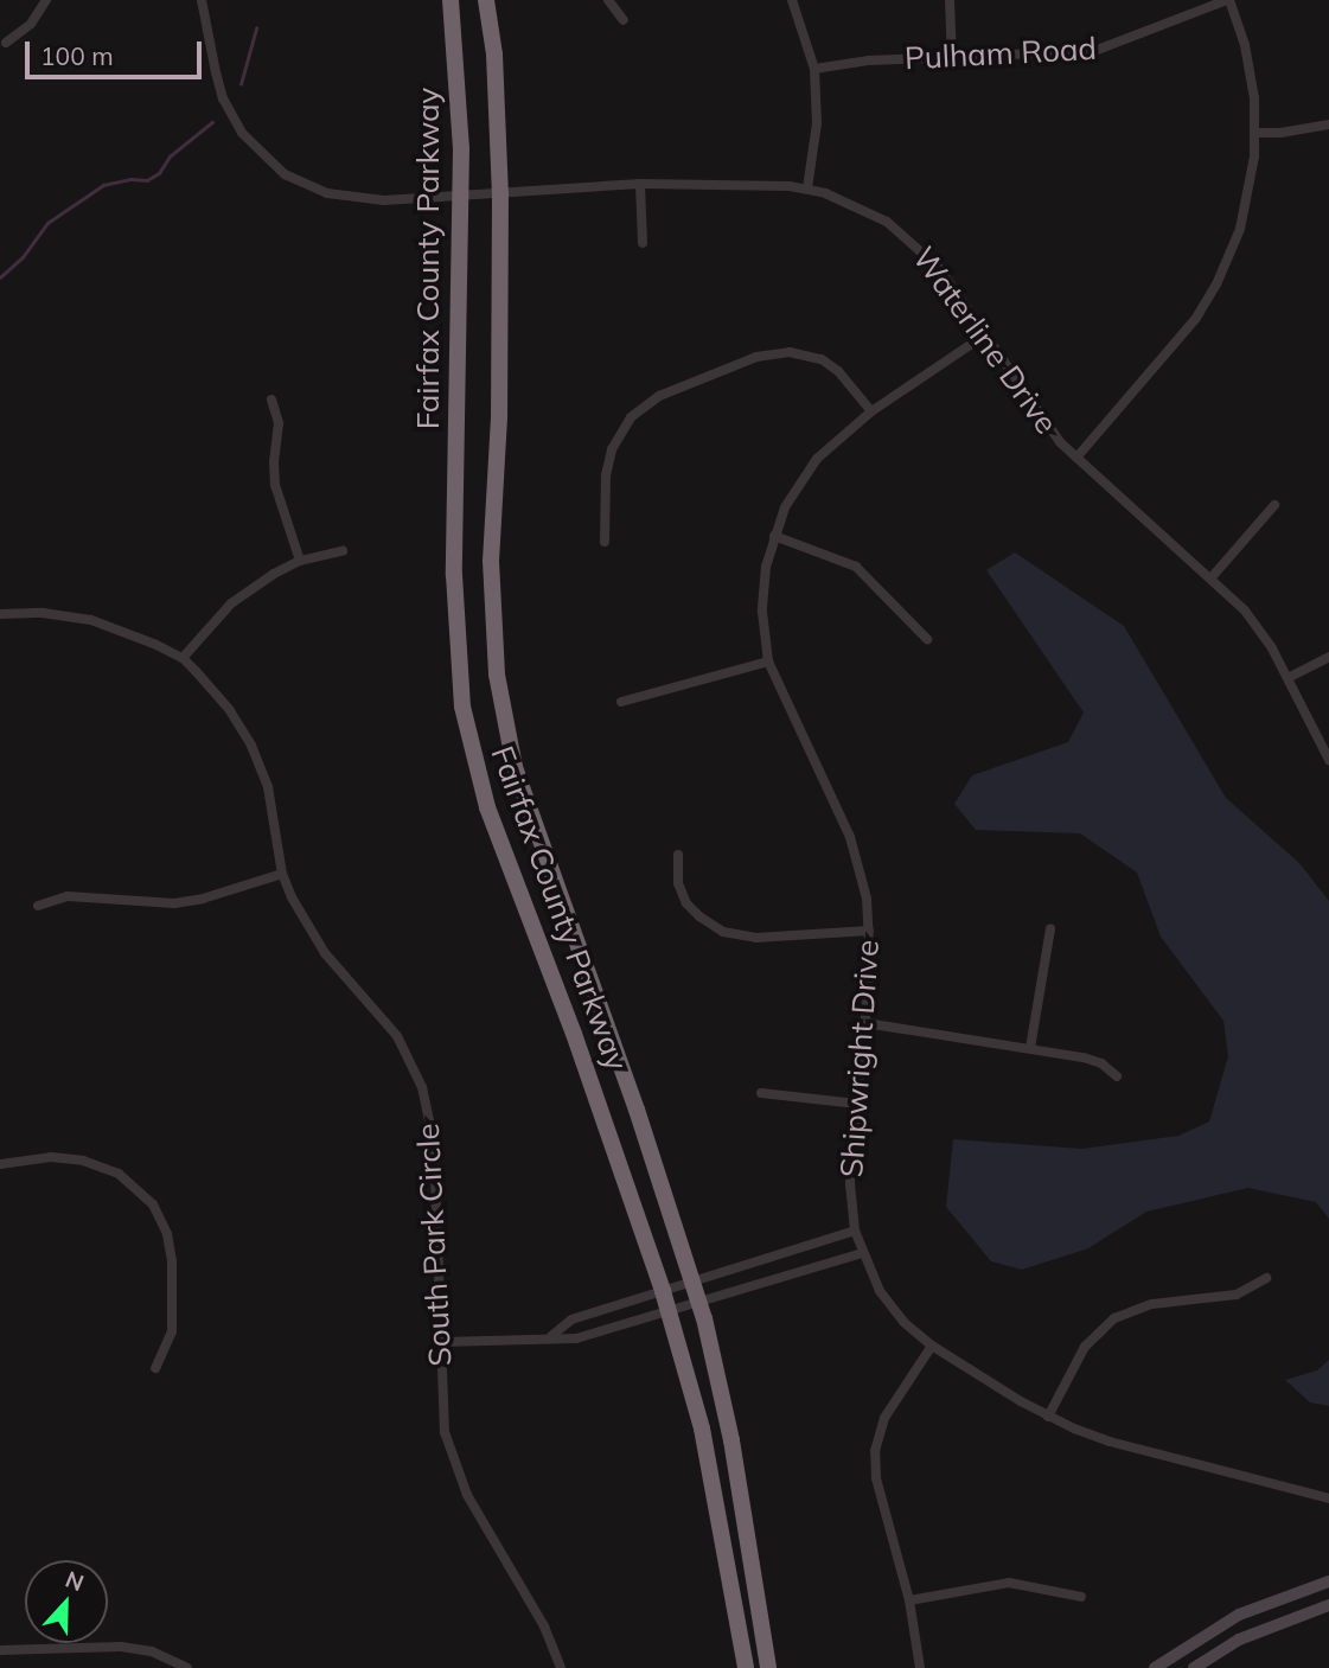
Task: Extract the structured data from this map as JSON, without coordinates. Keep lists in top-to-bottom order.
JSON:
{
  "streets": {
    "highway": ["Fairfax County Parkway"],
    "street": [
      "Pulham Road",
      "Waterline Drive",
      "Shipwright Drive",
      "South Park Circle"
    ]
  },
  "crossings": [
    ["Fairfax County Parkway", "Waterline Drive"],
    ["Waterline Drive", "Shipwright Drive"]
  ],
  "scale_bar": "100 m",
  "north": "top"
}
